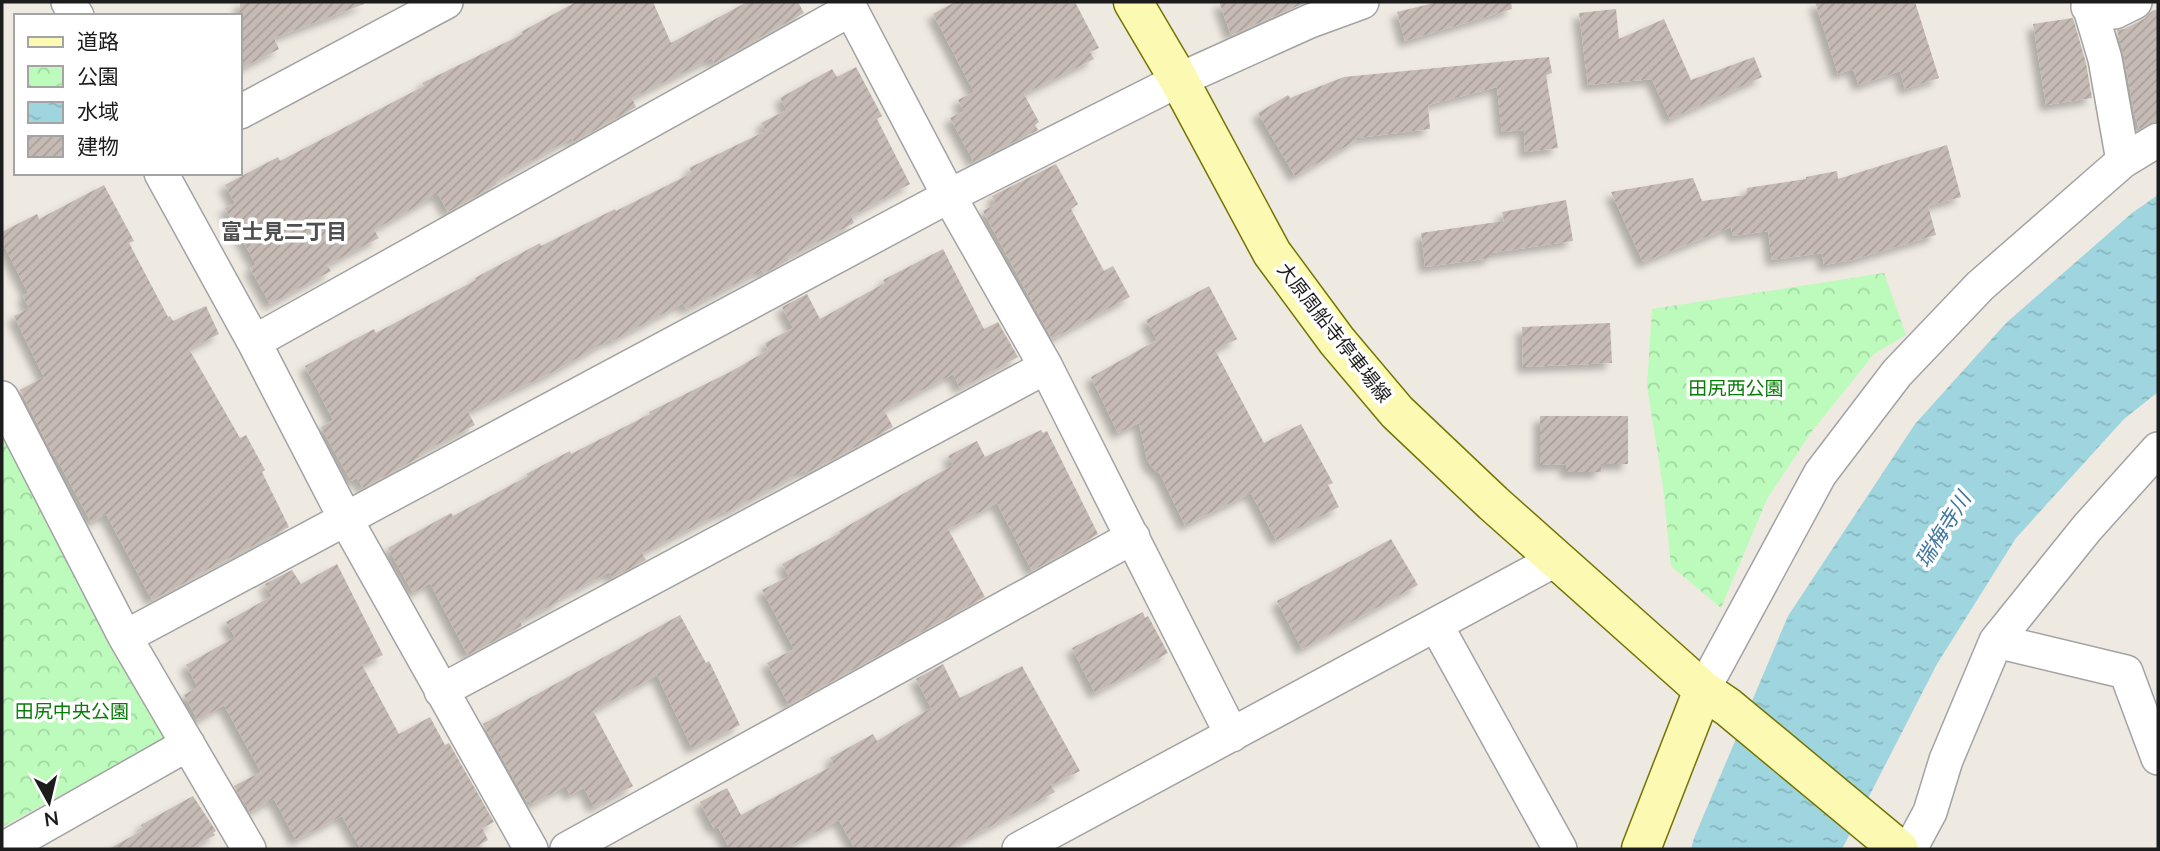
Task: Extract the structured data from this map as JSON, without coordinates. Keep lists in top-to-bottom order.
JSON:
{
  "streets": {
    "main road": ["大原周船寺停車場線"]
  },
  "districts": ["富士見二丁目"],
  "water": ["瑞梅寺川"],
  "parks": ["田尻西公園", "田尻中央公園"],
  "legend": [
    "道路",
    "公園",
    "水域",
    "建物"
  ],
  "north": "bottom"
}
